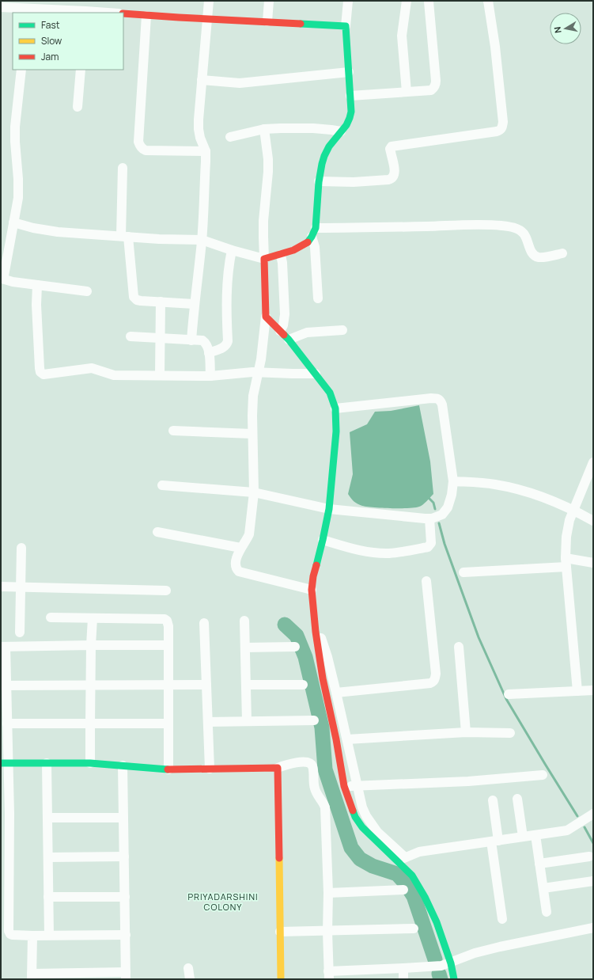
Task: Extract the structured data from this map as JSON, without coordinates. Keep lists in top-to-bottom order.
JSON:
{
  "districts": ["PRIYADARSHINI COLONY"],
  "legend": ["Fast", "Slow", "Jam"],
  "north": "left"
}
